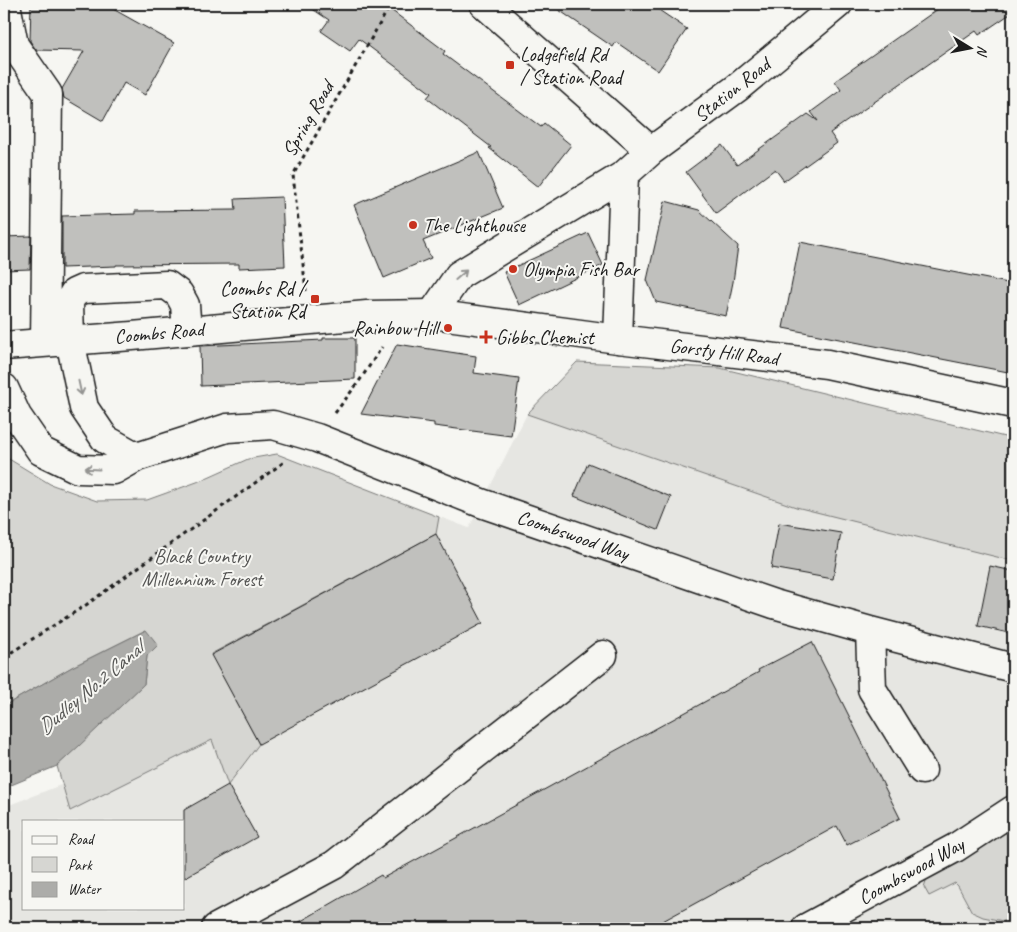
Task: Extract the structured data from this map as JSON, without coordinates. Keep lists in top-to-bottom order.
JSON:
{
  "streets": {
    "street": [
      "Station Road",
      "Coombs Road",
      "Gorsty Hill Road",
      "Coombswood Way"
    ],
    "path": ["Spring Road"]
  },
  "crossings": [
    ["Spring Road", "Coombs Road"],
    ["Coombs Road", "Gorsty Hill Road"]
  ],
  "water": ["Dudley No.2 Canal"],
  "parks": ["Black Country Millennium Forest"],
  "places": {
    "transit": ["Lodgefield Rd / Station Road", "Coombs Rd / Station Rd"],
    "other": ["The Lighthouse", "Olympia Fish Bar", "Rainbow Hill"],
    "health": ["Gibbs Chemist"]
  },
  "legend": ["Road", "Park", "Water"],
  "north": "right"
}
